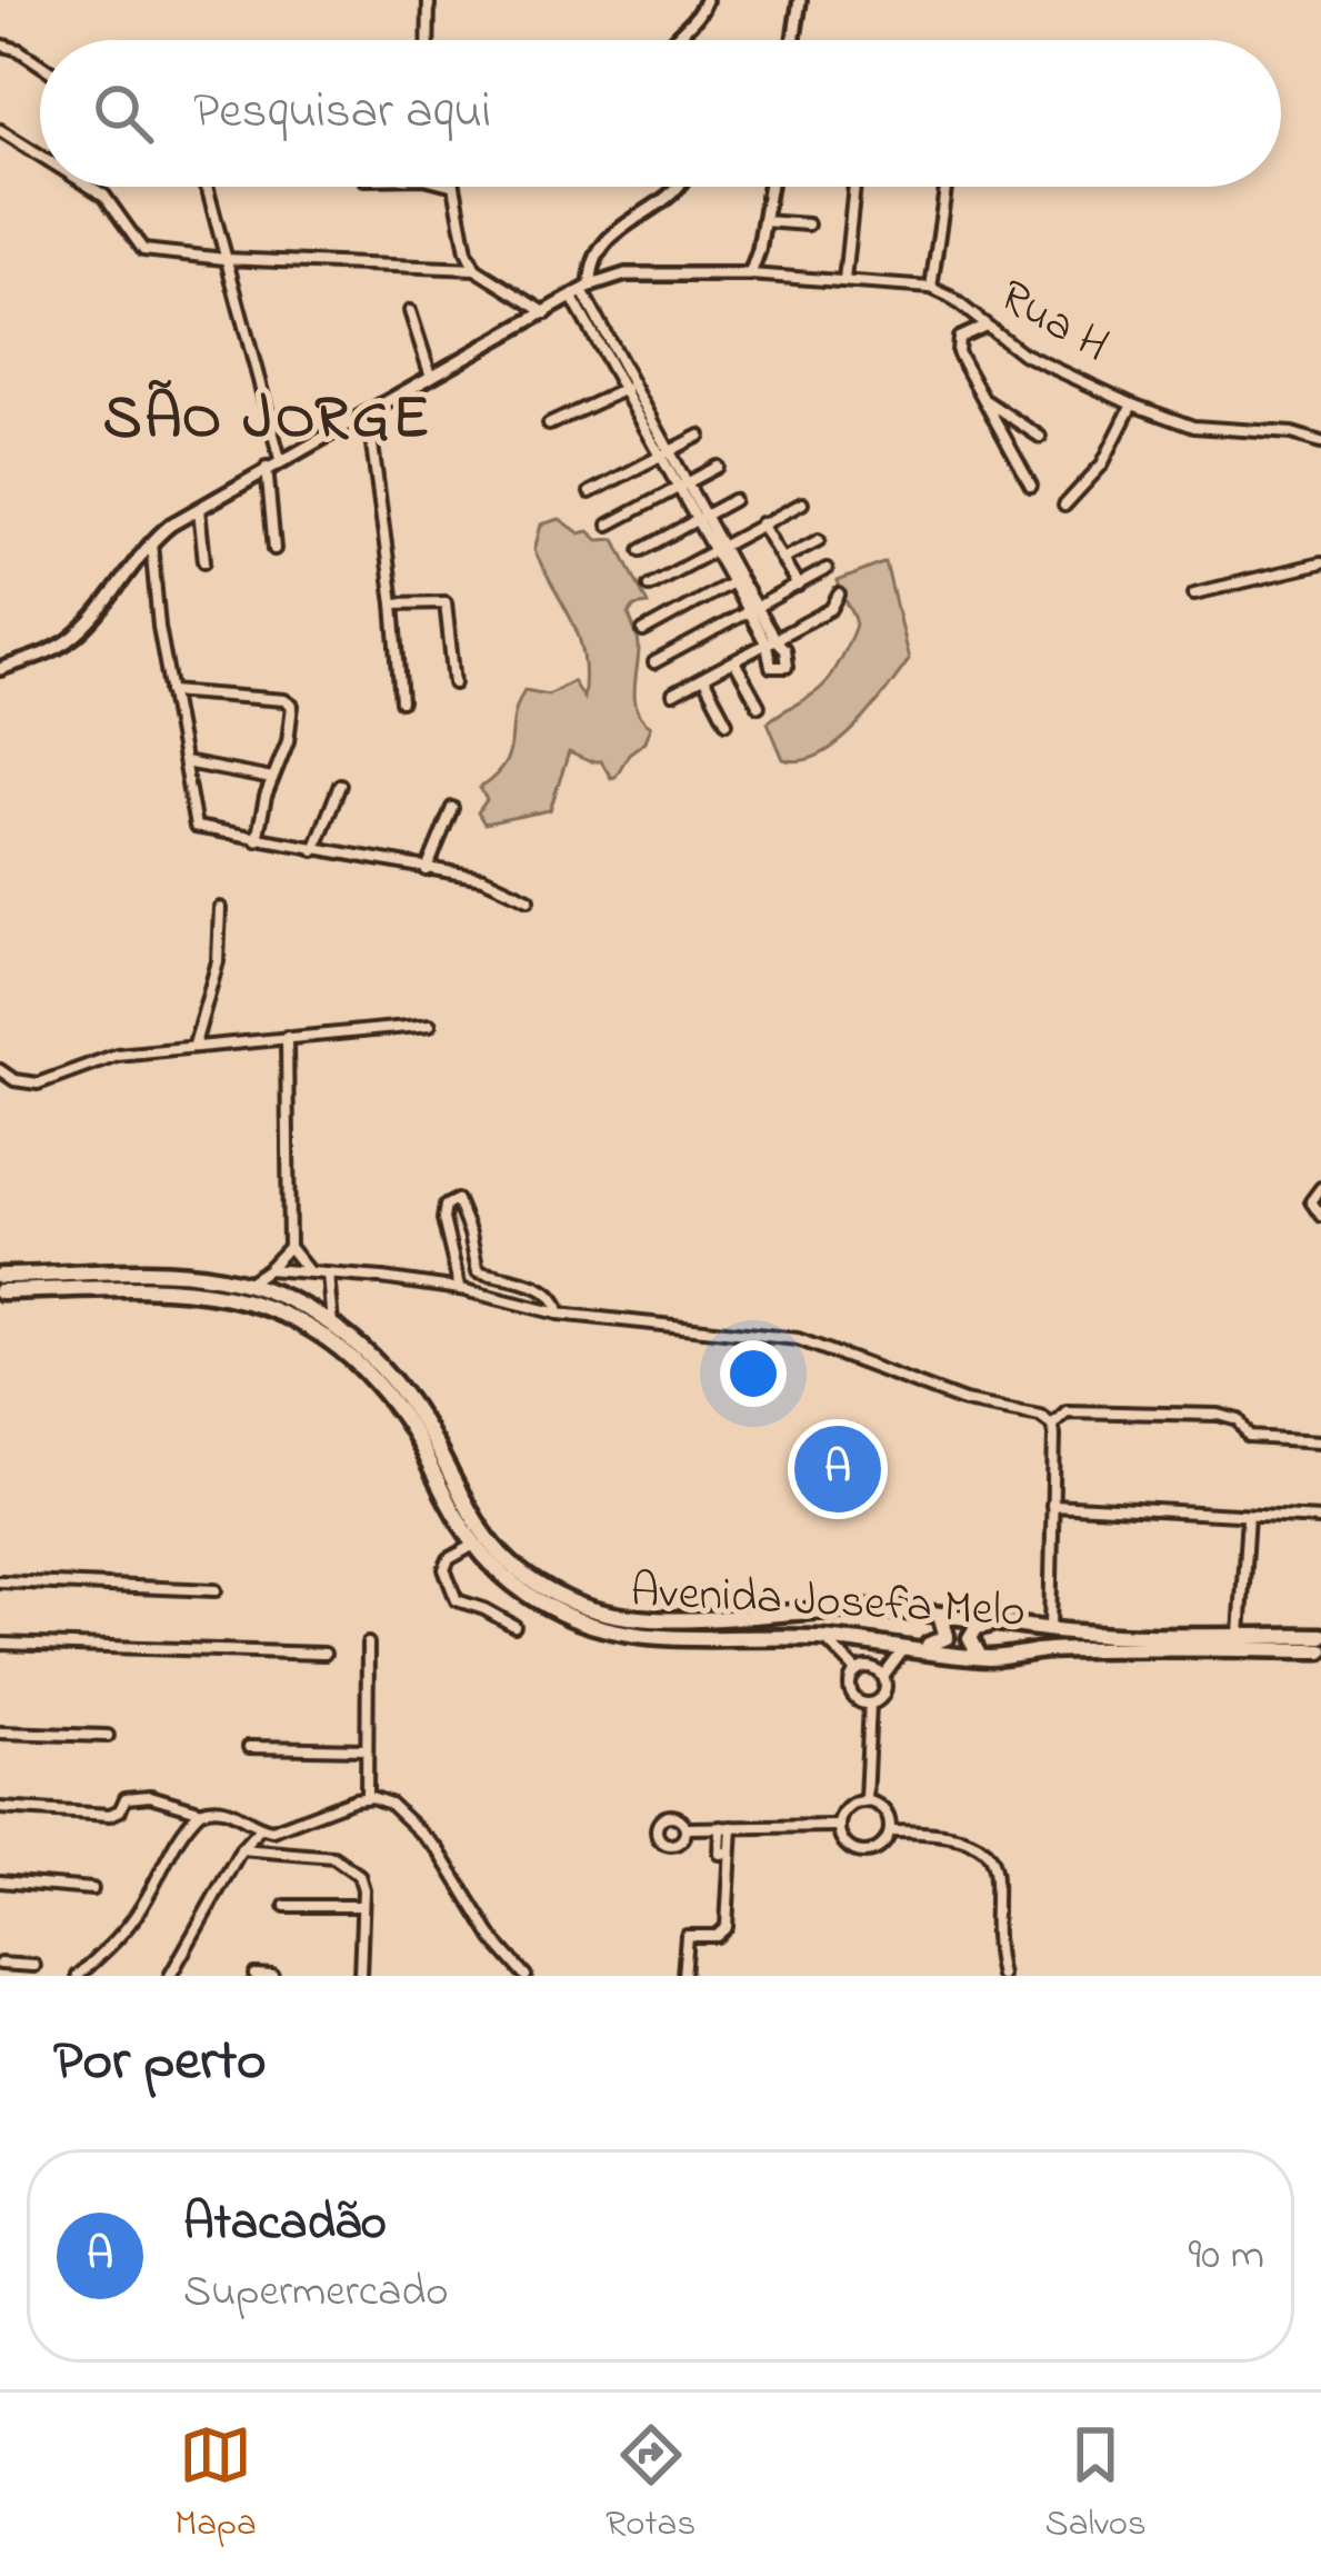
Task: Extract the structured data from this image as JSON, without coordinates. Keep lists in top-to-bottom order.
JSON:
{
  "streets": {
    "main road": ["Avenida Josefa Melo"],
    "street": ["Rua H"]
  },
  "districts": ["SÃO JORGE"],
  "page": {
    "search": "Pesquisar aqui",
    "pins": "A",
    "heading": "Por perto",
    "list": [
      {
        "mark": "A",
        "name": "Atacadão",
        "note": "Supermercado",
        "value": "90 m"
      }
    ],
    "nav": ["Mapa", "Rotas", "Salvos"]
  }
}
